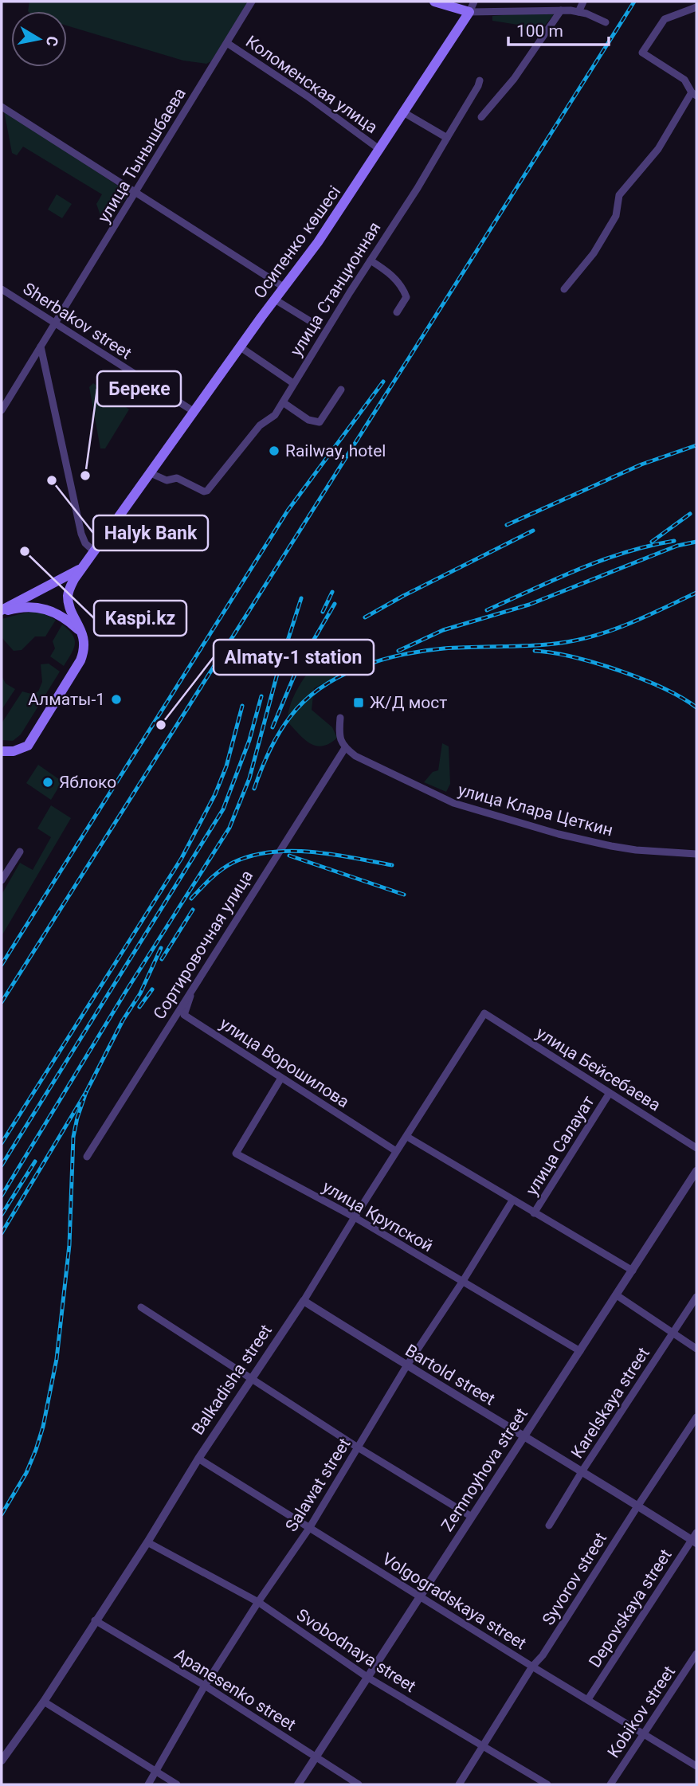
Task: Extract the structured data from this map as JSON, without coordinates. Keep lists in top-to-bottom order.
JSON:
{
  "streets": {
    "main road": ["Осипенко көшесі"],
    "street": [
      "Коломенская улица",
      "улица Тынышбаева",
      "улица Станционная",
      "Sherbakov street",
      "улица Клара Цеткин",
      "Сортировочная улица",
      "улица Ворошилова",
      "улица Бейсебаева",
      "улица Салауат",
      "улица Крупской",
      "Bartold street",
      "Balkadisha street",
      "Karelskaya street",
      "Zemnoyhova street",
      "Salawat street",
      "Syvorov street",
      "Volgogradskaya street",
      "Depovskaya street",
      "Svobodnaya street",
      "Apanesenko street",
      "Kobikov street"
    ]
  },
  "crossings": [
    ["Коломенская улица", "улица Тынышбаева"],
    ["Коломенская улица", "Осипенко көшесі"],
    ["улица Тынышбаева", "Sherbakov street"],
    ["Осипенко көшесі", "улица Станционная"],
    ["Осипенко көшесі", "Sherbakov street"],
    ["улица Клара Цеткин", "Сортировочная улица"],
    ["Сортировочная улица", "улица Ворошилова"],
    ["улица Ворошилова", "улица Крупской"],
    ["улица Ворошилова", "Balkadisha street"],
    ["улица Бейсебаева", "улица Салауат"],
    ["улица Бейсебаева", "Balkadisha street"],
    ["улица Крупской", "Balkadisha street"],
    ["улица Крупской", "Zemnoyhova street"],
    ["улица Крупской", "Salawat street"],
    ["Bartold street", "Balkadisha street"],
    ["Bartold street", "Karelskaya street"],
    ["Bartold street", "Zemnoyhova street"],
    ["Bartold street", "Salawat street"],
    ["Bartold street", "Syvorov street"],
    ["Bartold street", "Depovskaya street"],
    ["Balkadisha street", "Volgogradskaya street"],
    ["Balkadisha street", "Svobodnaya street"],
    ["Balkadisha street", "Apanesenko street"],
    ["Zemnoyhova street", "Volgogradskaya street"],
    ["Zemnoyhova street", "Svobodnaya street"],
    ["Zemnoyhova street", "Apanesenko street"],
    ["Salawat street", "Volgogradskaya street"],
    ["Salawat street", "Svobodnaya street"],
    ["Salawat street", "Apanesenko street"],
    ["Syvorov street", "Volgogradskaya street"],
    ["Syvorov street", "Svobodnaya street"],
    ["Volgogradskaya street", "Depovskaya street"],
    ["Volgogradskaya street", "Kobikov street"]
  ],
  "places": {
    "other": [
      "Railway, hotel",
      "Береке",
      "Halyk Bank",
      "Kaspi.kz",
      "Алматы-1",
      "Almaty-1 station",
      "Яблоко"
    ],
    "transit": ["Ж/Д мост"]
  },
  "scale_bar": "100 m",
  "north": "right"
}
